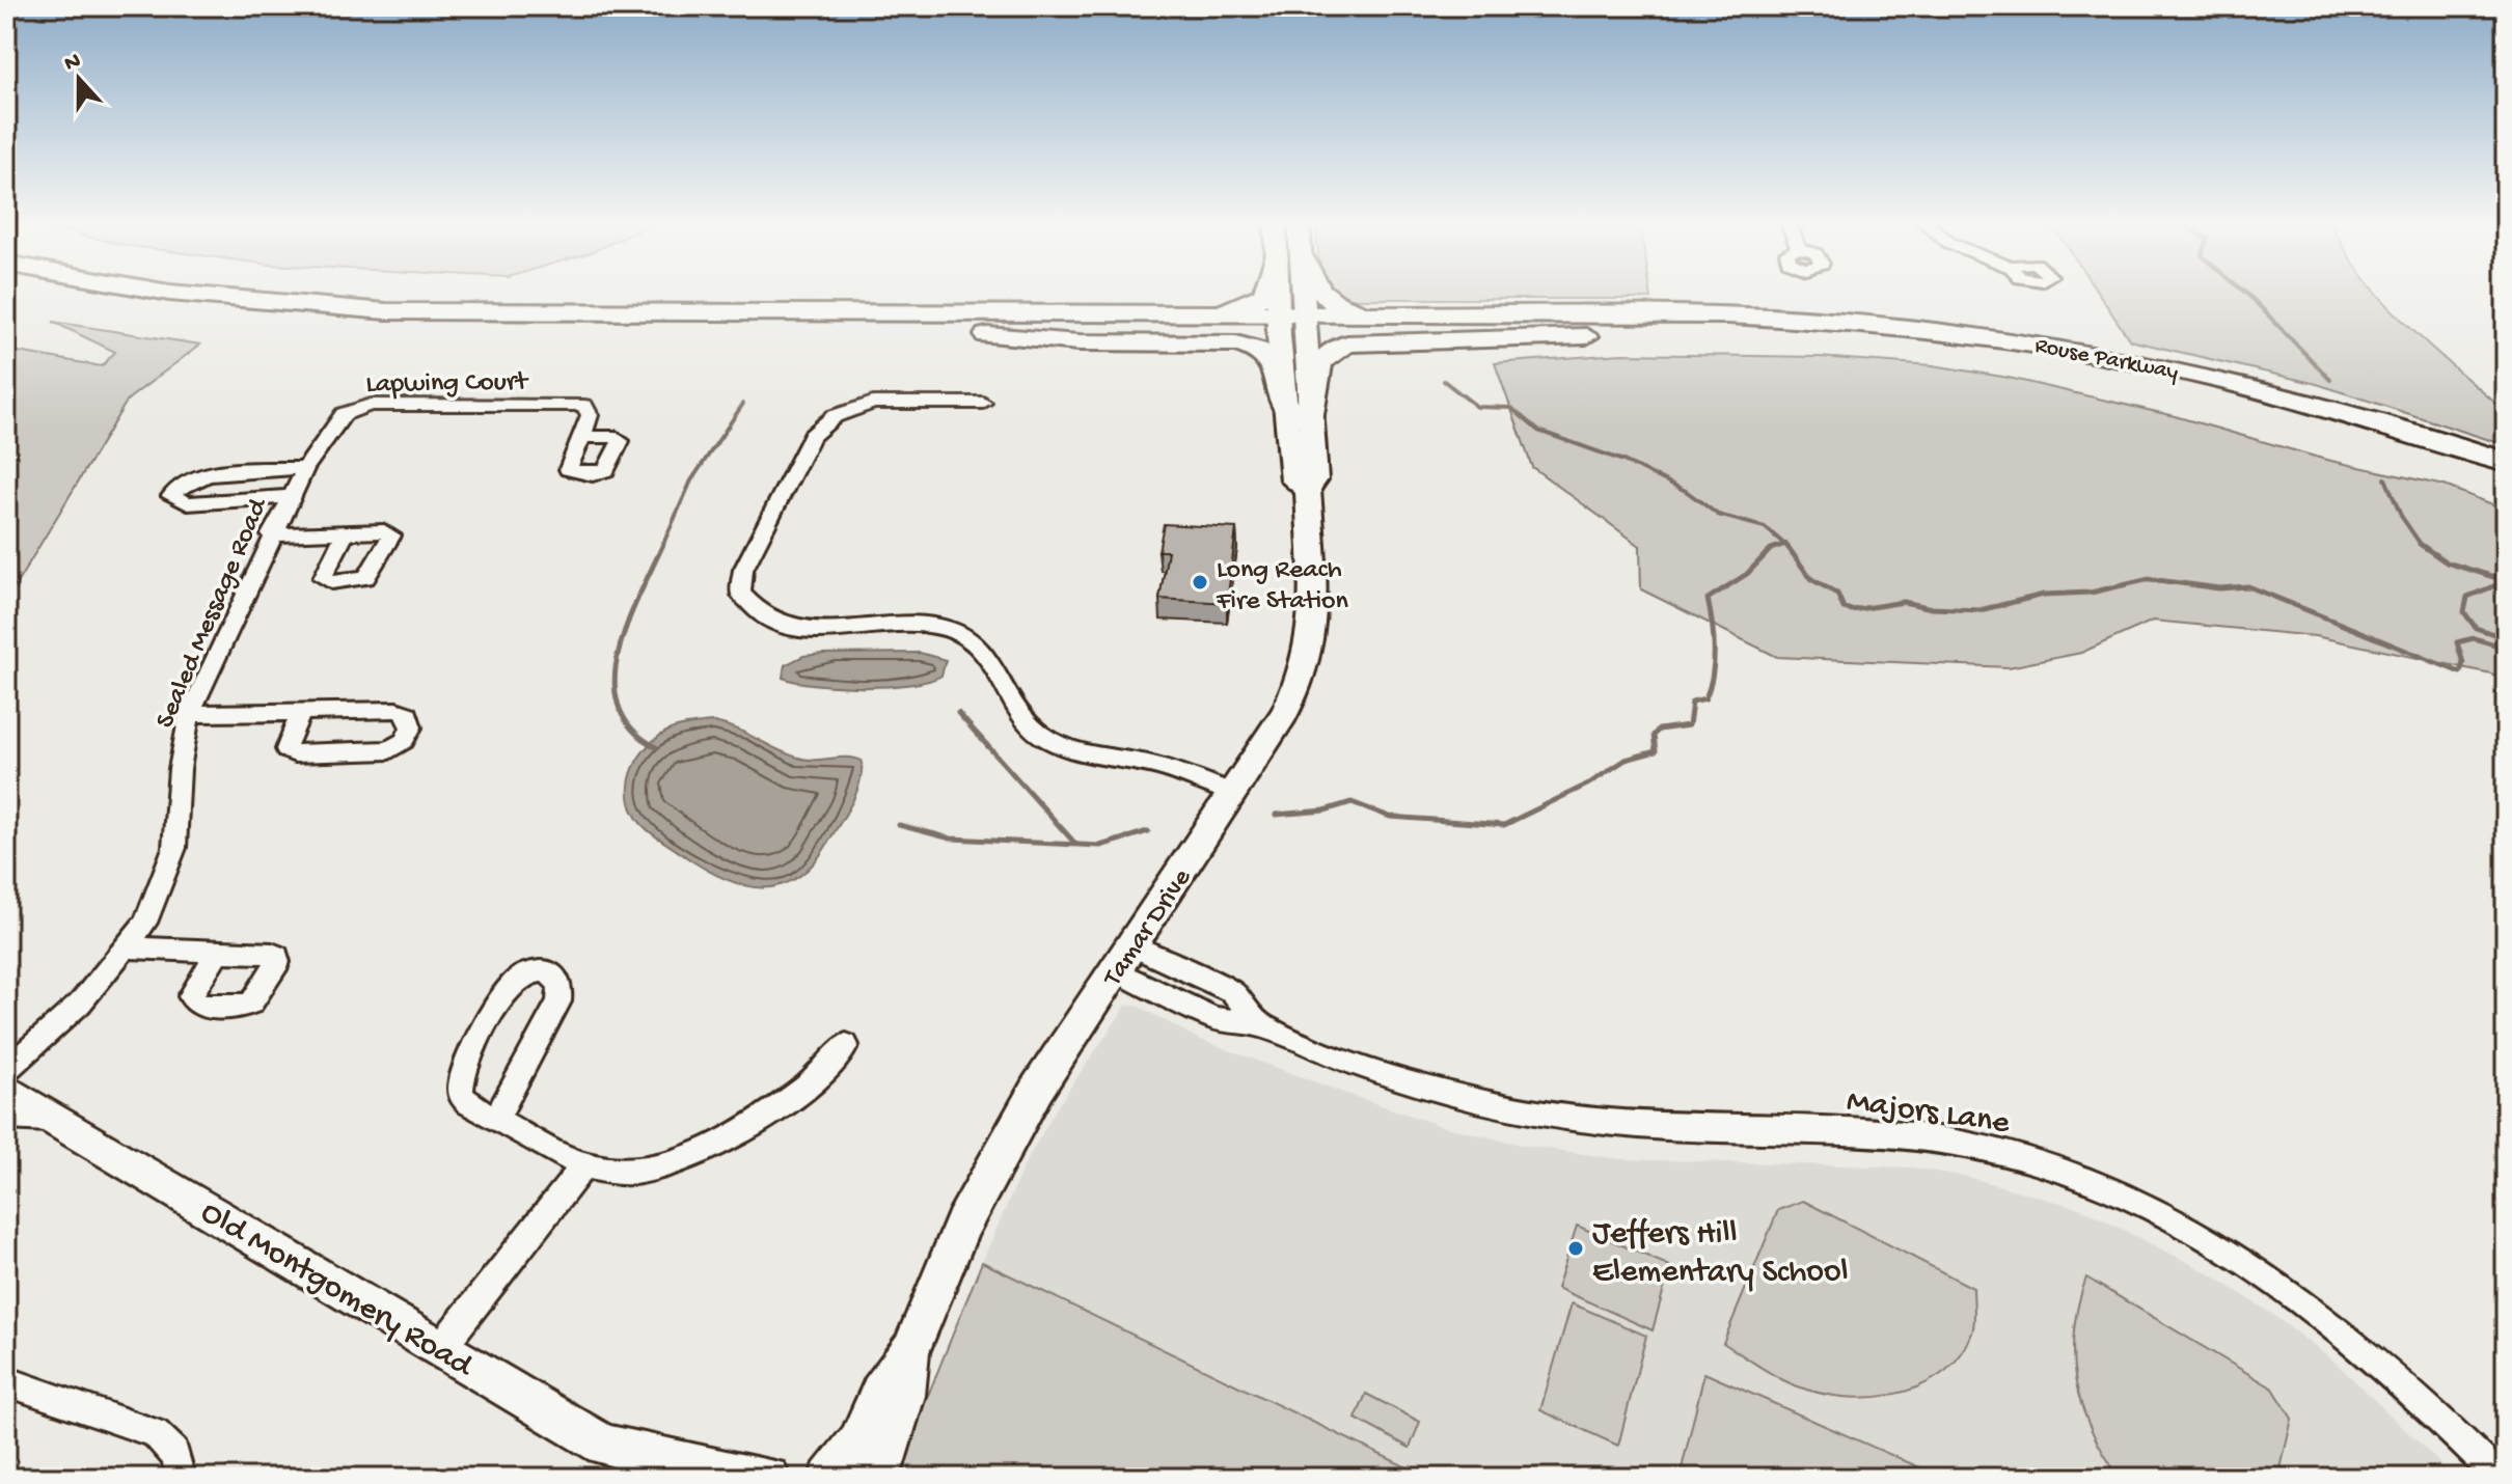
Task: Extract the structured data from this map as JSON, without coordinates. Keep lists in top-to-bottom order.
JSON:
{
  "streets": {
    "main road": ["Rouse Parkway"],
    "street": [
      "Lapwing Court",
      "Sealed Message Road",
      "Tamar Drive",
      "Majors Lane",
      "Old Montgomery Road"
    ]
  },
  "crossings": [
    ["Rouse Parkway", "Tamar Drive"],
    ["Lapwing Court", "Sealed Message Road"],
    ["Tamar Drive", "Majors Lane"]
  ],
  "places": ["Long Reach Fire Station", "Jeffers Hill Elementary School"],
  "north": "top"
}
